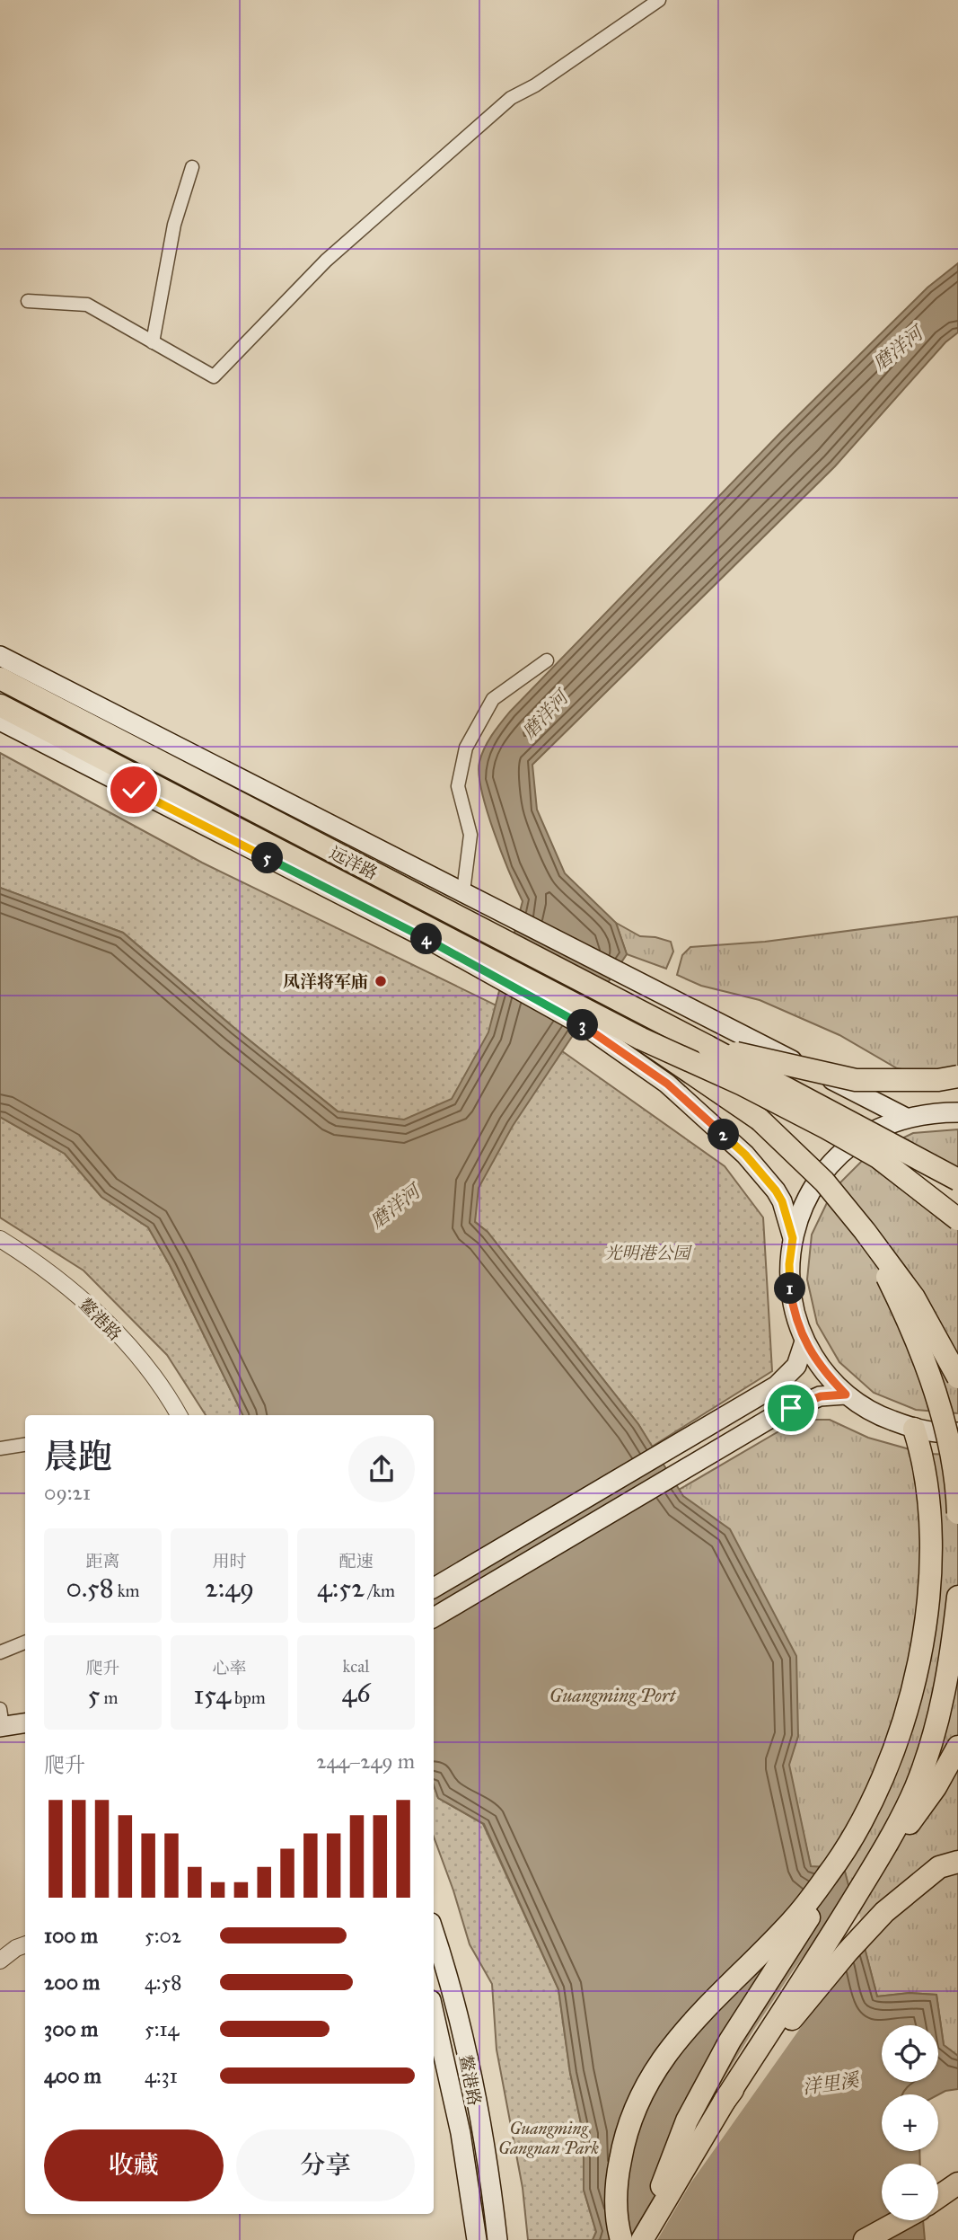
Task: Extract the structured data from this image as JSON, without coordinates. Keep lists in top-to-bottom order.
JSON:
{
  "streets": {
    "highway": ["远洋路"],
    "main road": ["鳌港路"]
  },
  "water": ["磨洋河", "Guangming Port", "洋里溪"],
  "parks": ["光明港公园", "Guangming Gangnan Park"],
  "places": ["凤洋将军庙"],
  "page": {
    "pins": [
      "5",
      "4",
      "3",
      "2",
      "1"
    ],
    "heading": ["晨跑", "09:21"],
    "stats": [
      ["距离", "0.58 km"],
      ["用时", "2:49"],
      ["配速", "4:52 /km"],
      ["爬升", "5 m"],
      ["心率", "154 bpm"],
      ["kcal", "46"]
    ],
    "chart": ["爬升", "244–249 m"],
    "list": [
      {
        "name": "100 m",
        "note": "5:02"
      },
      {
        "name": "200 m",
        "note": "4:58"
      },
      {
        "name": "300 m",
        "note": "5:14"
      },
      {
        "name": "400 m",
        "note": "4:31"
      }
    ],
    "map_buttons": ["+", "−"],
    "buttons": ["收藏", "分享"]
  }
}
